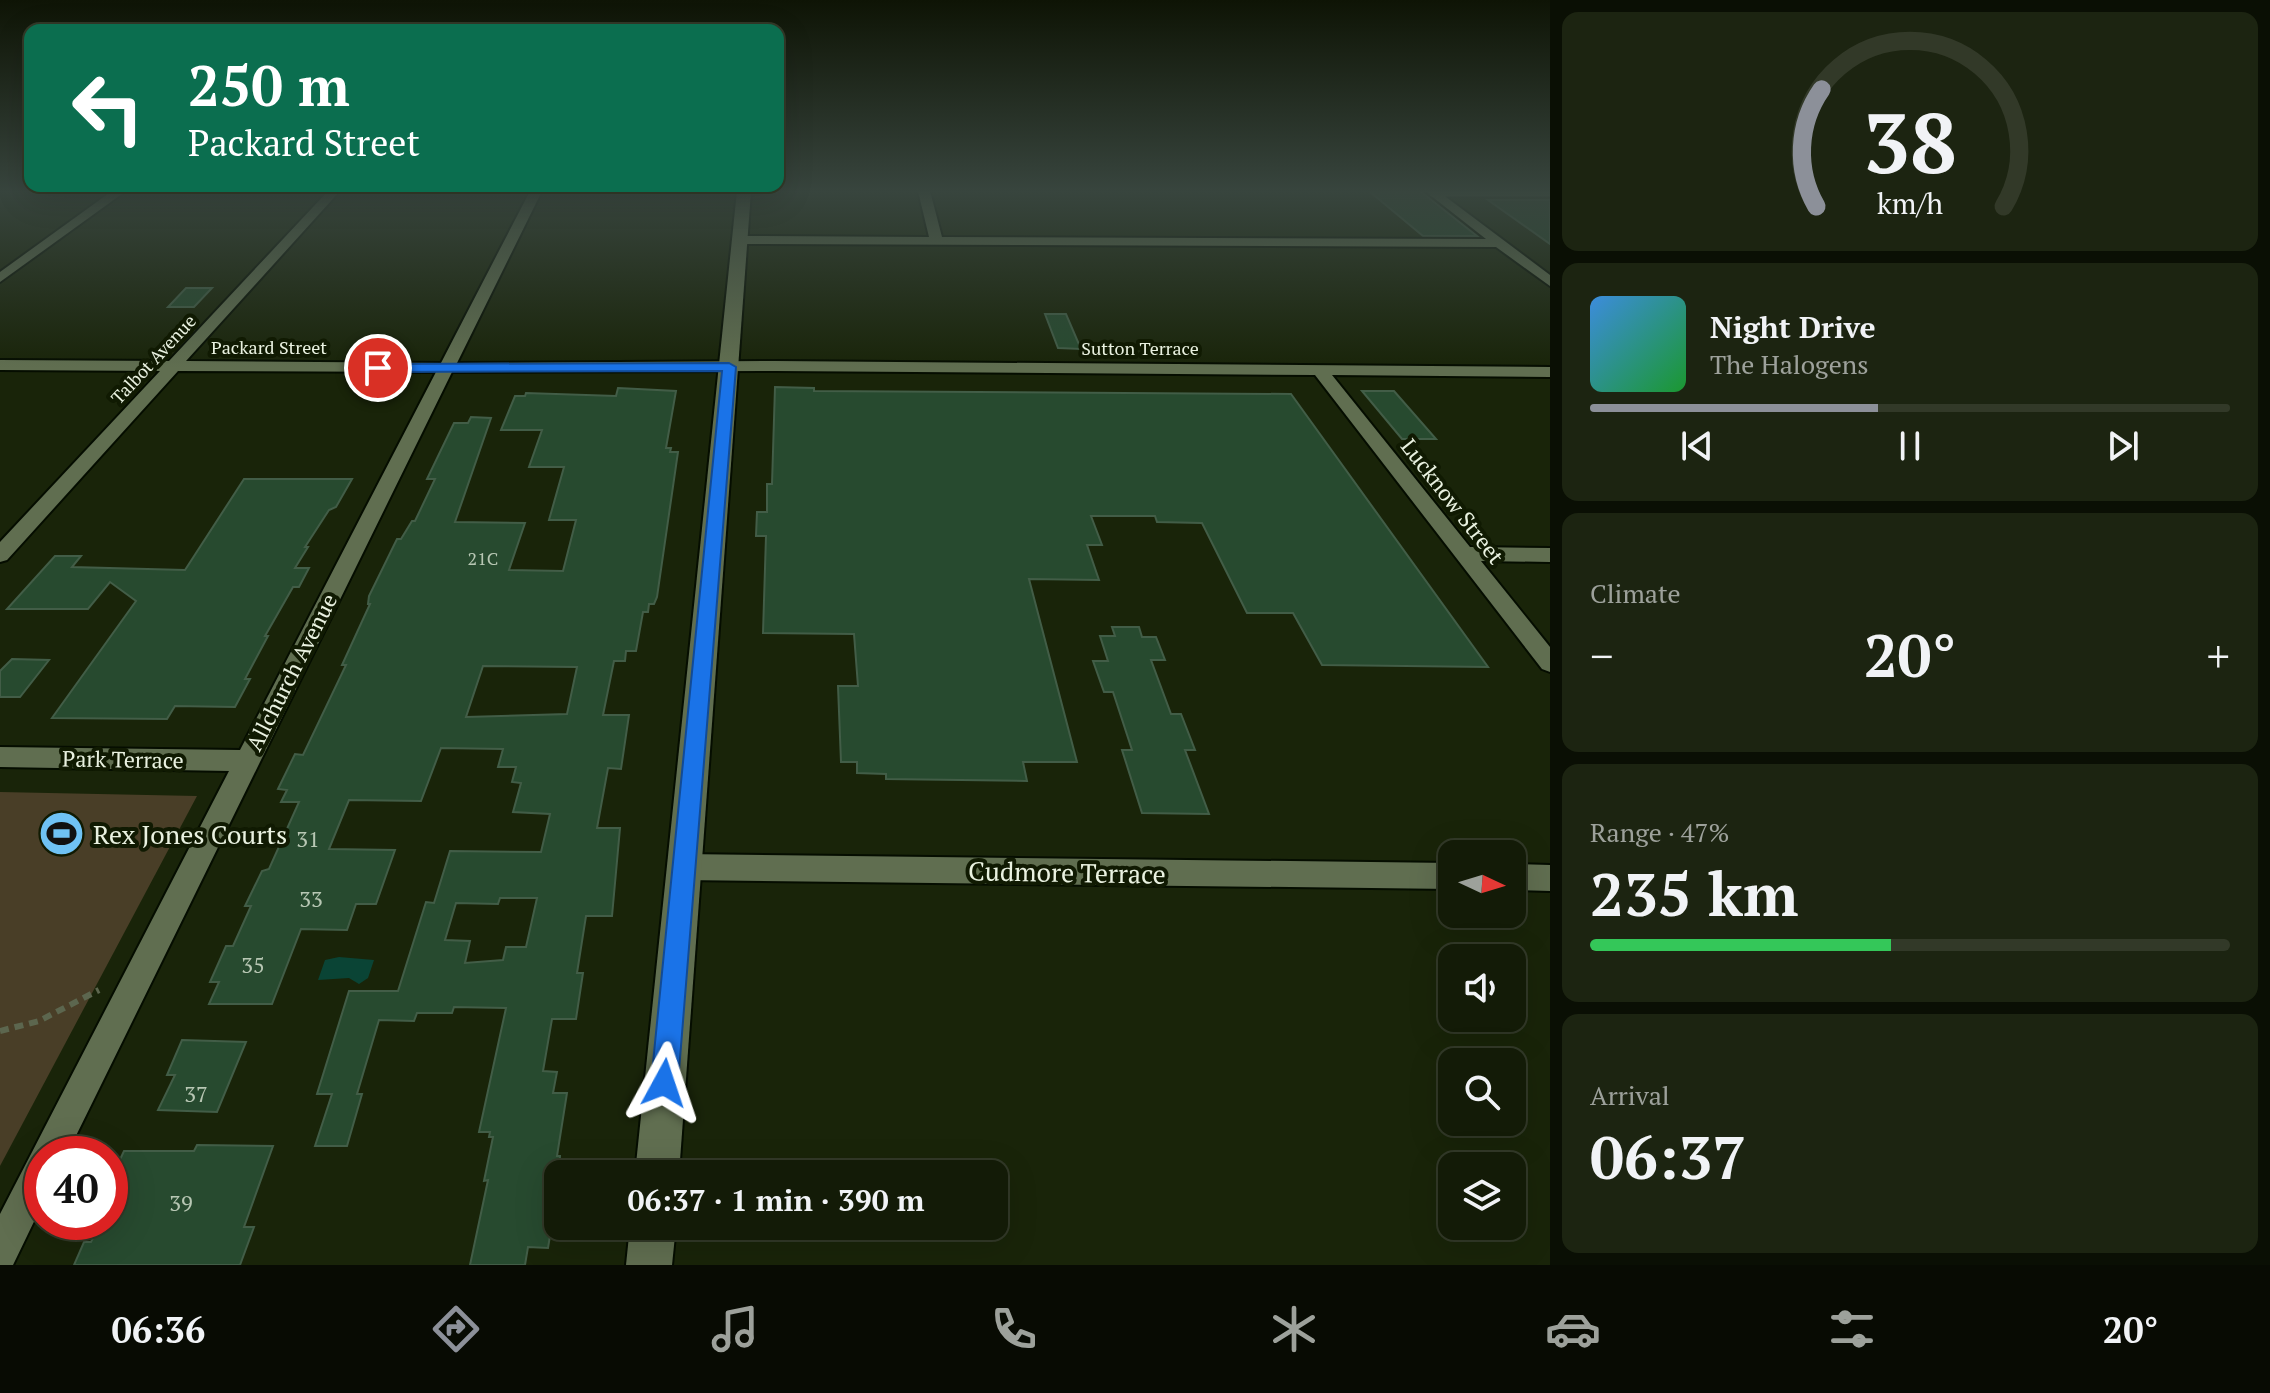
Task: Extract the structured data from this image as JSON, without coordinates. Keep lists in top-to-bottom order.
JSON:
{
  "streets": {
    "street": [
      "Packard Street",
      "Sutton Terrace",
      "Talbot Avenue",
      "Lucknow Street",
      "Allchurch Avenue",
      "Park Terrace",
      "Cudmore Terrace"
    ]
  },
  "crossings": [
    ["Packard Street", "Sutton Terrace"],
    ["Packard Street", "Talbot Avenue"],
    ["Packard Street", "Allchurch Avenue"],
    ["Sutton Terrace", "Lucknow Street"],
    ["Allchurch Avenue", "Park Terrace"]
  ],
  "places": {
    "sports": ["Rex Jones Courts"]
  },
  "house_numbers": [
    "21C",
    "31",
    "33",
    "35",
    "37",
    "39"
  ],
  "north": "right",
  "page": {
    "turn": ["250 m", "Packard Street"],
    "song": ["Night Drive", "The Halogens"],
    "tile": [
      "Climate",
      ["Range · 47%", "235 km"],
      ["Arrival", "06:37"]
    ],
    "heat": ["−", "20°", "+"],
    "limit": "40",
    "trip": "06:37 · 1 min · 390 m",
    "tabs": ["06:36", "20°"],
    "gauge": ["38", "km/h"]
  }
}
